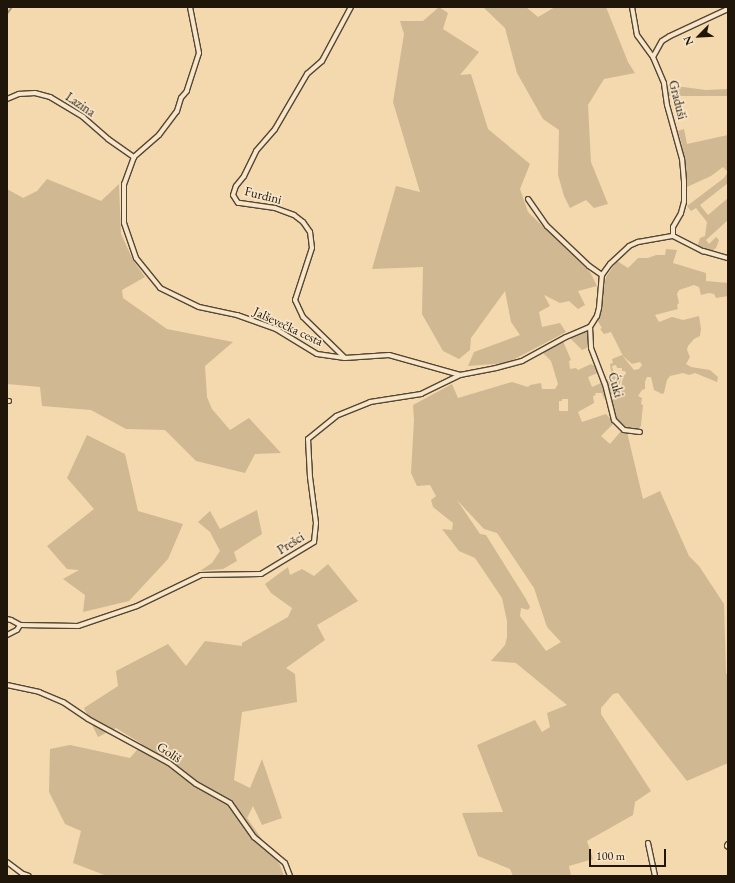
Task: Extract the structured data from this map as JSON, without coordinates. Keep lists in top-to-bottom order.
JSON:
{
  "streets": {
    "street": [
      "Graduši",
      "Lazina",
      "Furdini",
      "Jalševečka cesta",
      "Ćuki",
      "Prešci",
      "Goliš"
    ]
  },
  "crossings": [
    ["Lazina", "Jalševečka cesta"],
    ["Furdini", "Jalševečka cesta"],
    ["Jalševečka cesta", "Ćuki"],
    ["Jalševečka cesta", "Prešci"]
  ],
  "scale_bar": "100 m",
  "north": "bottom left"
}
